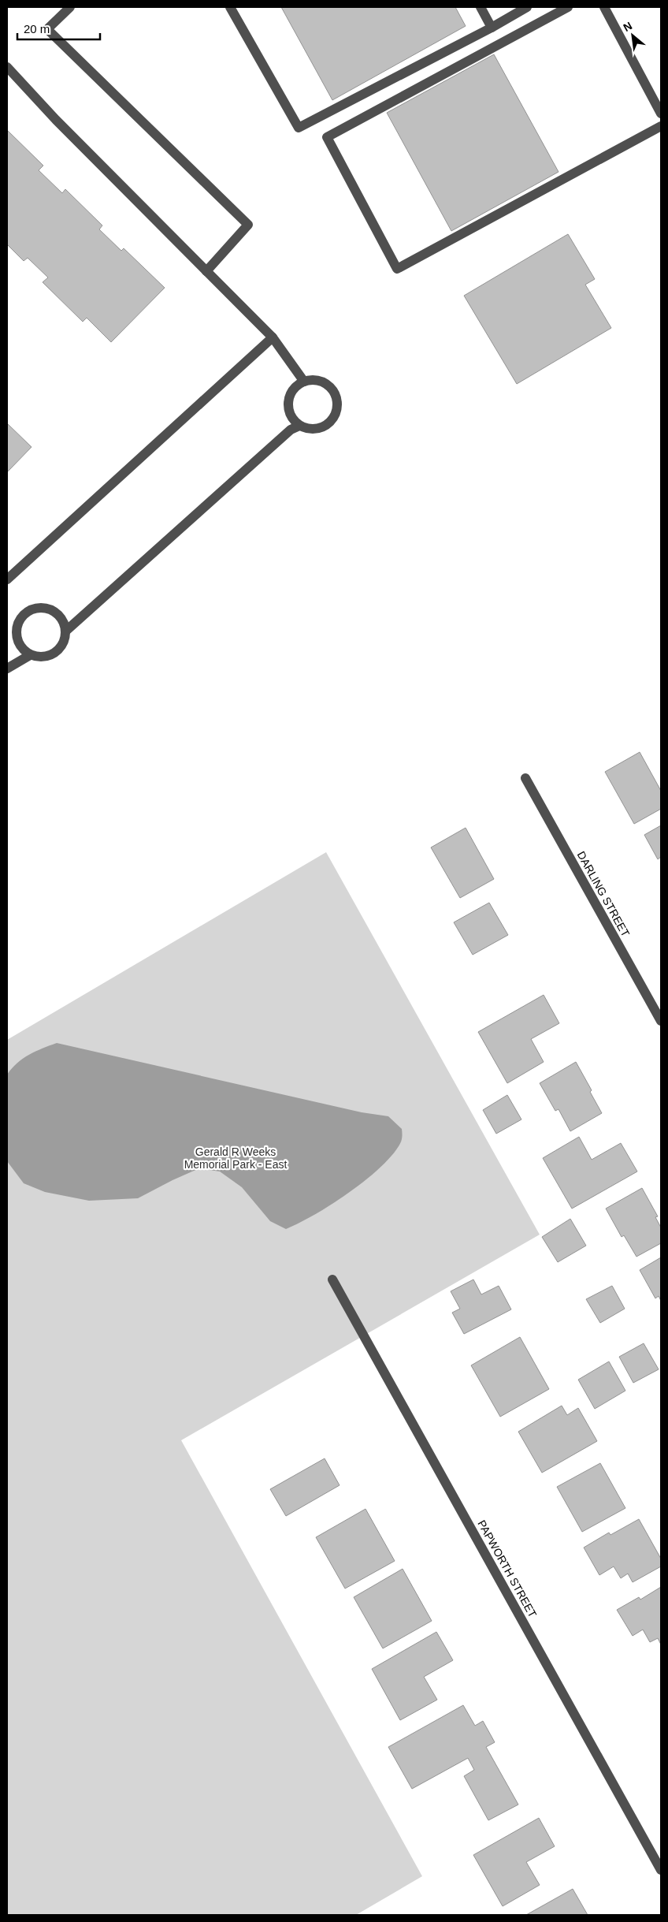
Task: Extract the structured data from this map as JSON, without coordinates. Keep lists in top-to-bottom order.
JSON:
{
  "streets": {
    "street": ["DARLING STREET", "PAPWORTH STREET"]
  },
  "parks": ["Gerald R Weeks Memorial Park - East"],
  "scale_bar": "20 m",
  "north": "top left"
}
